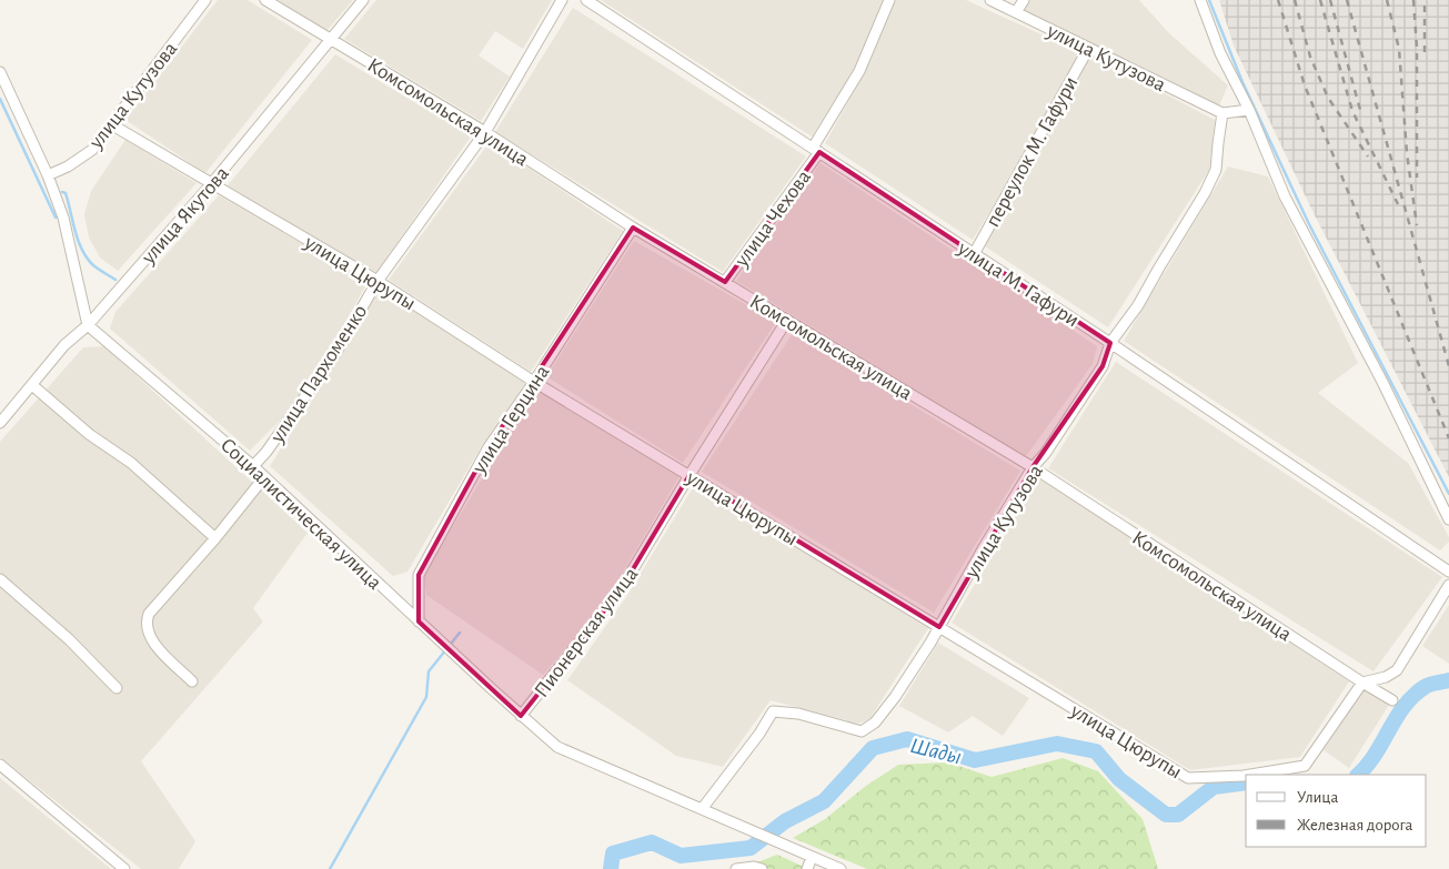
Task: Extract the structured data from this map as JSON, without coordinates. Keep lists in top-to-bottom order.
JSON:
{
  "streets": {
    "street": [
      "улица Кутузова",
      "Комсомольская улица",
      "переулок М. Гафури",
      "улица Якутова",
      "улица Чехова",
      "улица Цюрупы",
      "улица М. Гафури",
      "улица Пархоменко",
      "улица Герцина",
      "Социалистическая улица",
      "Пионерская улица"
    ]
  },
  "crossings": [
    ["улица Кутузова", "Комсомольская улица"],
    ["улица Кутузова", "переулок М. Гафури"],
    ["улица Кутузова", "улица Цюрупы"],
    ["улица Кутузова", "улица М. Гафури"],
    ["улица Кутузова", "Социалистическая улица"],
    ["Комсомольская улица", "улица Якутова"],
    ["Комсомольская улица", "улица Чехова"],
    ["Комсомольская улица", "улица Цюрупы"],
    ["Комсомольская улица", "улица Пархоменко"],
    ["Комсомольская улица", "улица Герцина"],
    ["Комсомольская улица", "Пионерская улица"],
    ["переулок М. Гафури", "улица М. Гафури"],
    ["улица Якутова", "улица Цюрупы"],
    ["улица Якутова", "Социалистическая улица"],
    ["улица Чехова", "улица М. Гафури"],
    ["улица Цюрупы", "улица Пархоменко"],
    ["улица Цюрупы", "улица Герцина"],
    ["улица Цюрупы", "Пионерская улица"],
    ["улица Пархоменко", "Социалистическая улица"],
    ["улица Герцина", "Социалистическая улица"],
    ["Социалистическая улица", "Пионерская улица"]
  ],
  "water": ["Шады"],
  "legend": ["Улица", "Железная дорога"]
}
